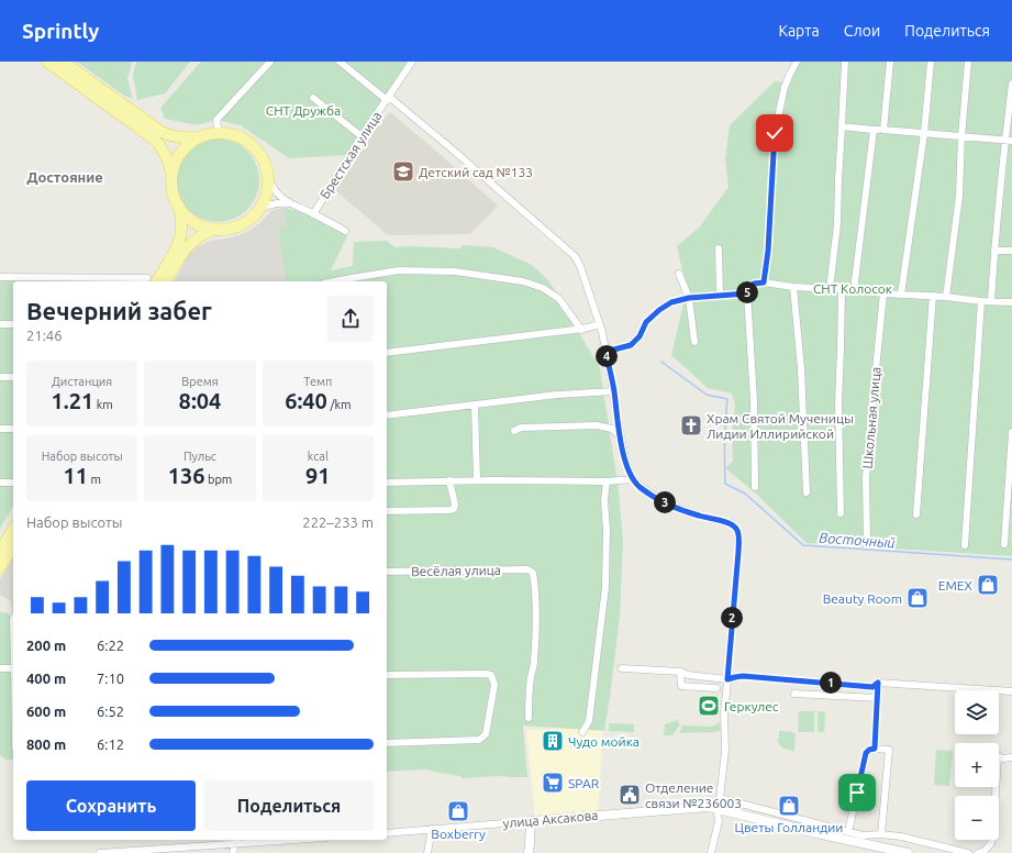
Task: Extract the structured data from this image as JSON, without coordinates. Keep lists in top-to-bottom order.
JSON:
{
  "streets": {
    "street": [
      "Брестская улица",
      "Школьная улица",
      "Весёлая улица",
      "улица Аксакова"
    ]
  },
  "districts": ["Достояние"],
  "water": ["Восточный"],
  "parks": ["СНТ Дружба", "СНТ Колосок"],
  "places": {
    "school or university": ["Детский сад №133"],
    "church": ["Храм Святой Мученицы Лидии Иллирийской"],
    "shop": [
      "EMEX",
      "Beauty Room",
      "Цветы Голландии",
      "Boxberry"
    ],
    "sports": ["Геркулес"],
    "building": ["Чудо мойка"],
    "supermarket": ["SPAR"],
    "public building": ["Отделение связи №236003"]
  },
  "page": {
    "header": "Sprintly",
    "nav": ["Карта", "Слои", "Поделиться"],
    "pins": [
      "5",
      "4",
      "3",
      "2",
      "1"
    ],
    "heading": ["Вечерний забег", "21:46"],
    "stats": [
      ["Дистанция", "1.21 km"],
      ["Время", "8:04"],
      ["Темп", "6:40 /km"],
      ["Набор высоты", "11 m"],
      ["Пульс", "136 bpm"],
      ["kcal", "91"]
    ],
    "chart": ["Набор высоты", "222–233 m"],
    "list": [
      {
        "name": "200 m",
        "note": "6:22"
      },
      {
        "name": "400 m",
        "note": "7:10"
      },
      {
        "name": "600 m",
        "note": "6:52"
      },
      {
        "name": "800 m",
        "note": "6:12"
      }
    ],
    "map_buttons": ["+", "−"],
    "buttons": ["Сохранить", "Поделиться"]
  }
}
